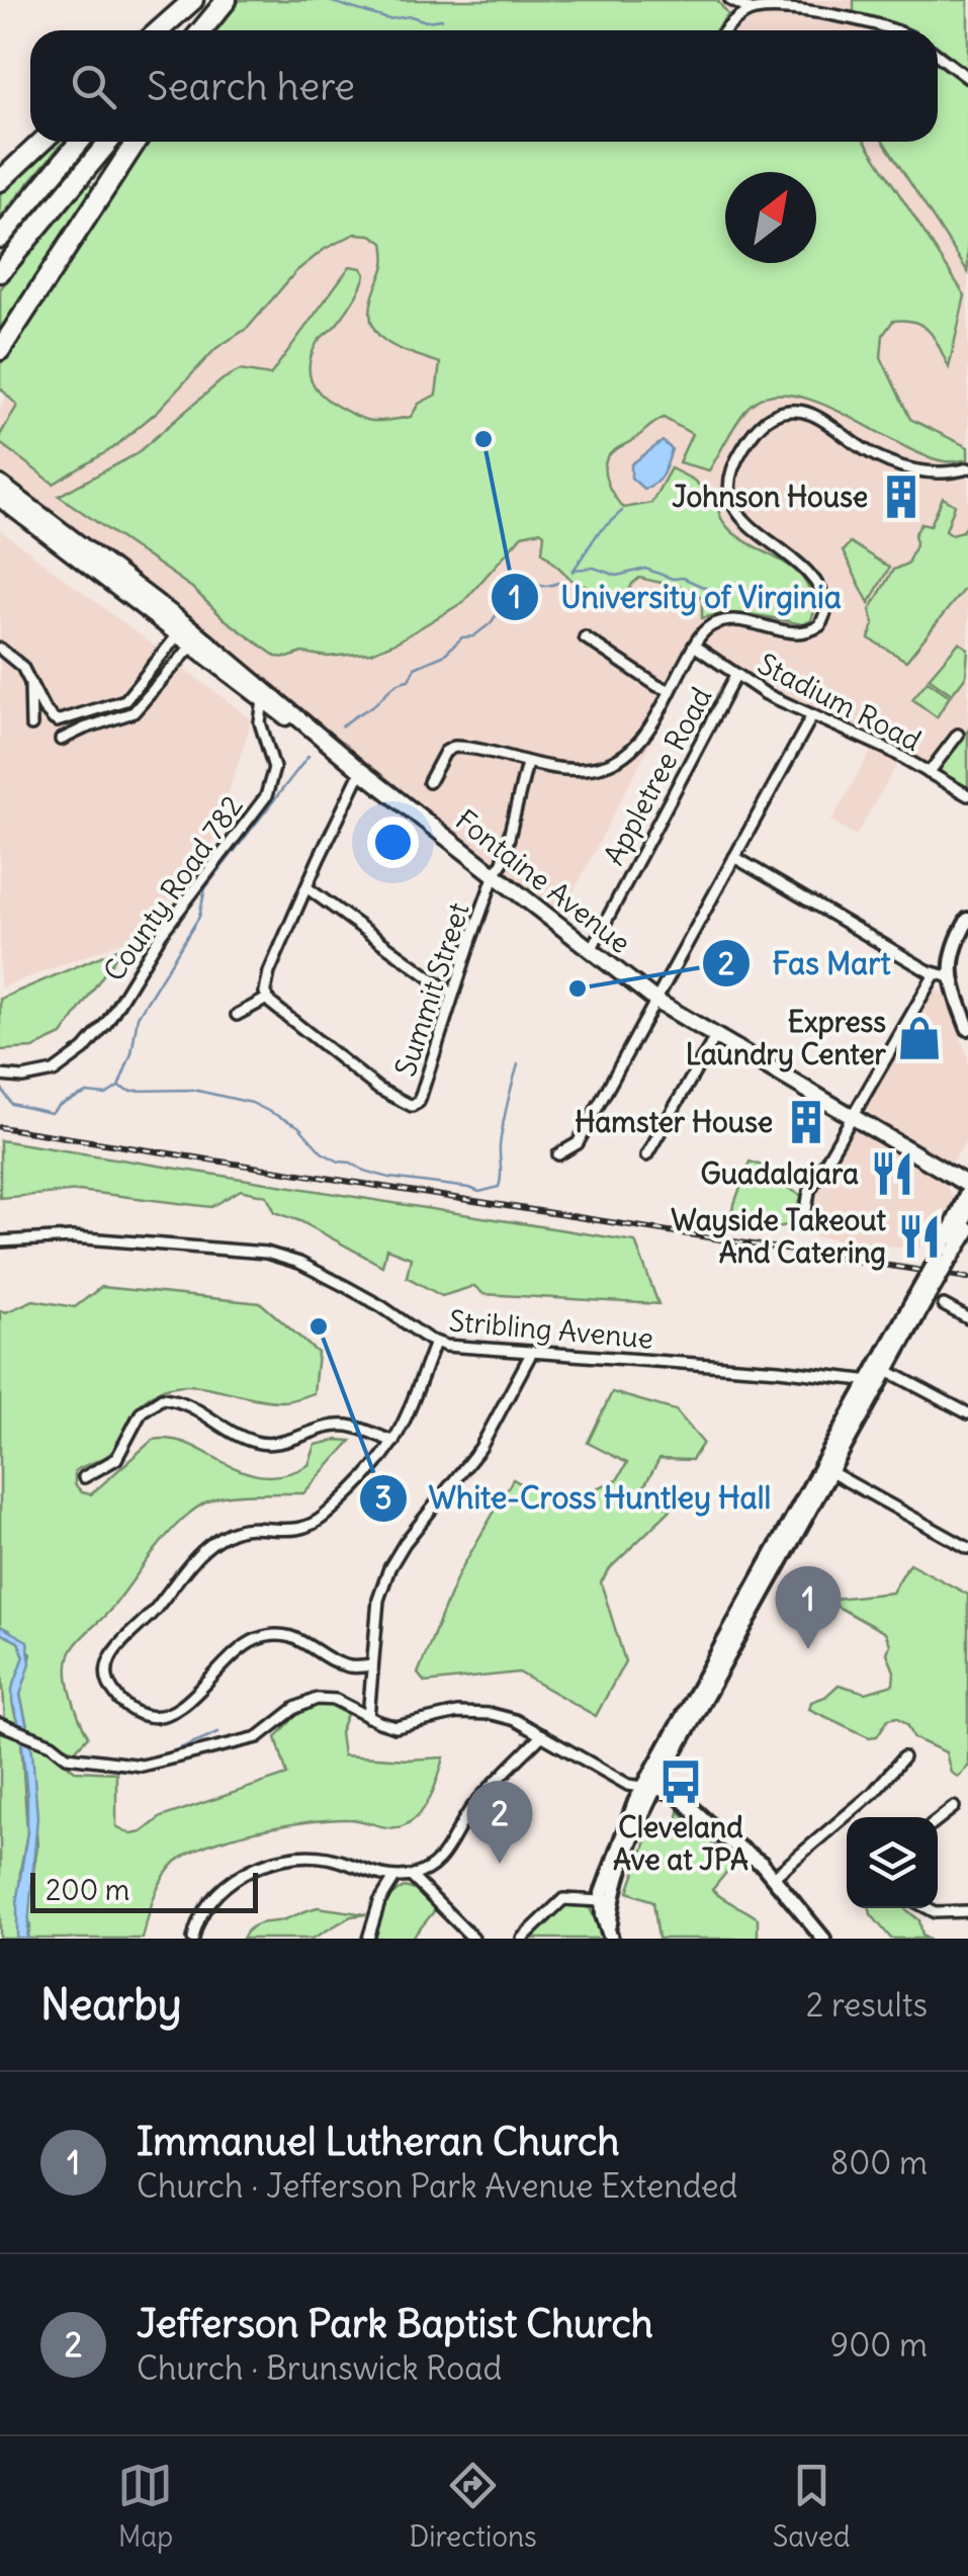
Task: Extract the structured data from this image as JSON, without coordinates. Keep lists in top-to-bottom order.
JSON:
{
  "streets": {
    "main road": ["Fontaine Avenue"],
    "street": [
      "Stadium Road",
      "Appletree Road",
      "County Road 782",
      "Summit Street",
      "Stribling Avenue"
    ]
  },
  "crossings": [
    ["Stadium Road", "Appletree Road"],
    ["Appletree Road", "Fontaine Avenue"],
    ["Fontaine Avenue", "County Road 782"],
    ["Fontaine Avenue", "Summit Street"]
  ],
  "places": {
    "other": ["University of Virginia", "Fas Mart", "White-Cross Huntley Hall"],
    "building": ["Johnson House", "Hamster House"],
    "shop": ["Express Laundry Center"],
    "restaurant": ["Guadalajara", "Wayside Takeout And Catering"],
    "bus stop": ["Cleveland Ave at JPA"]
  },
  "scale_bar": "200 m",
  "north": "top right",
  "page": {
    "search": "Search here",
    "pins": ["1", "2"],
    "scale": "200 m",
    "heading": ["Nearby", "2 results"],
    "list": [
      {
        "mark": "1",
        "name": "Immanuel Lutheran Church",
        "note": "Church · Jefferson Park Avenue Extended",
        "value": "800 m"
      },
      {
        "mark": "2",
        "name": "Jefferson Park Baptist Church",
        "note": "Church · Brunswick Road",
        "value": "900 m"
      }
    ],
    "nav": ["Map", "Directions", "Saved"]
  }
}
